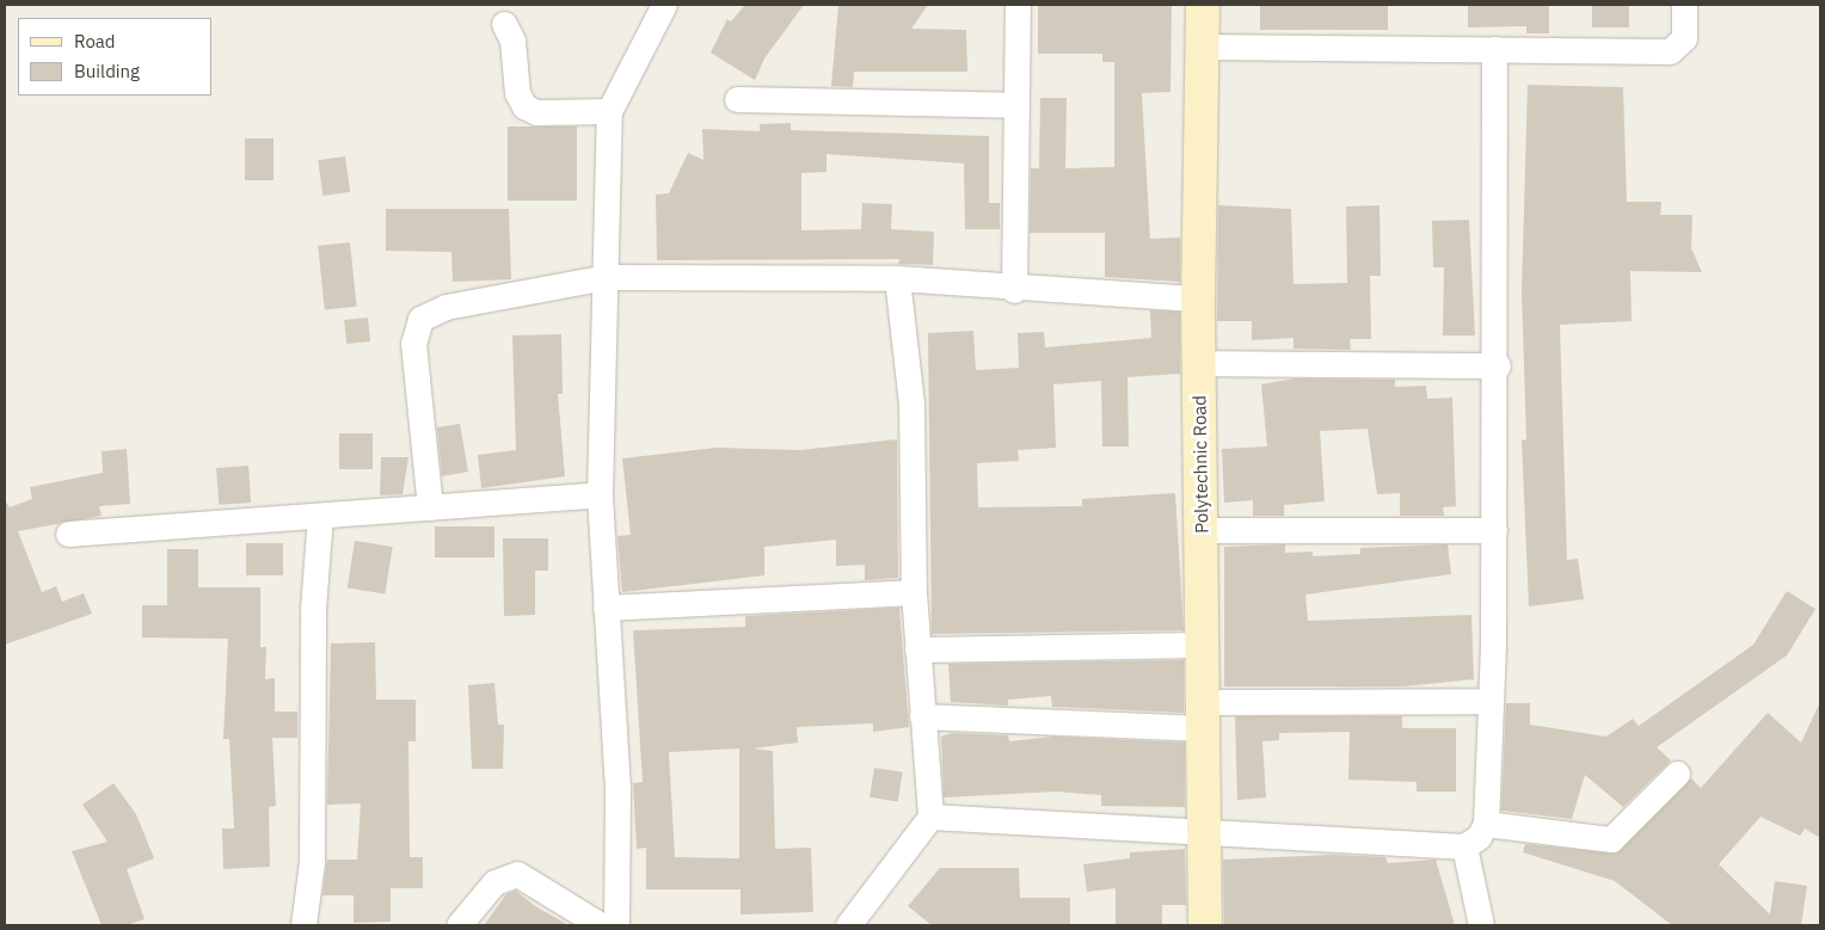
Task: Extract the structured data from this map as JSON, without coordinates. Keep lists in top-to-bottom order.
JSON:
{
  "streets": {
    "street": ["Polytechnic Road"]
  },
  "legend": ["Road", "Building"]
}
